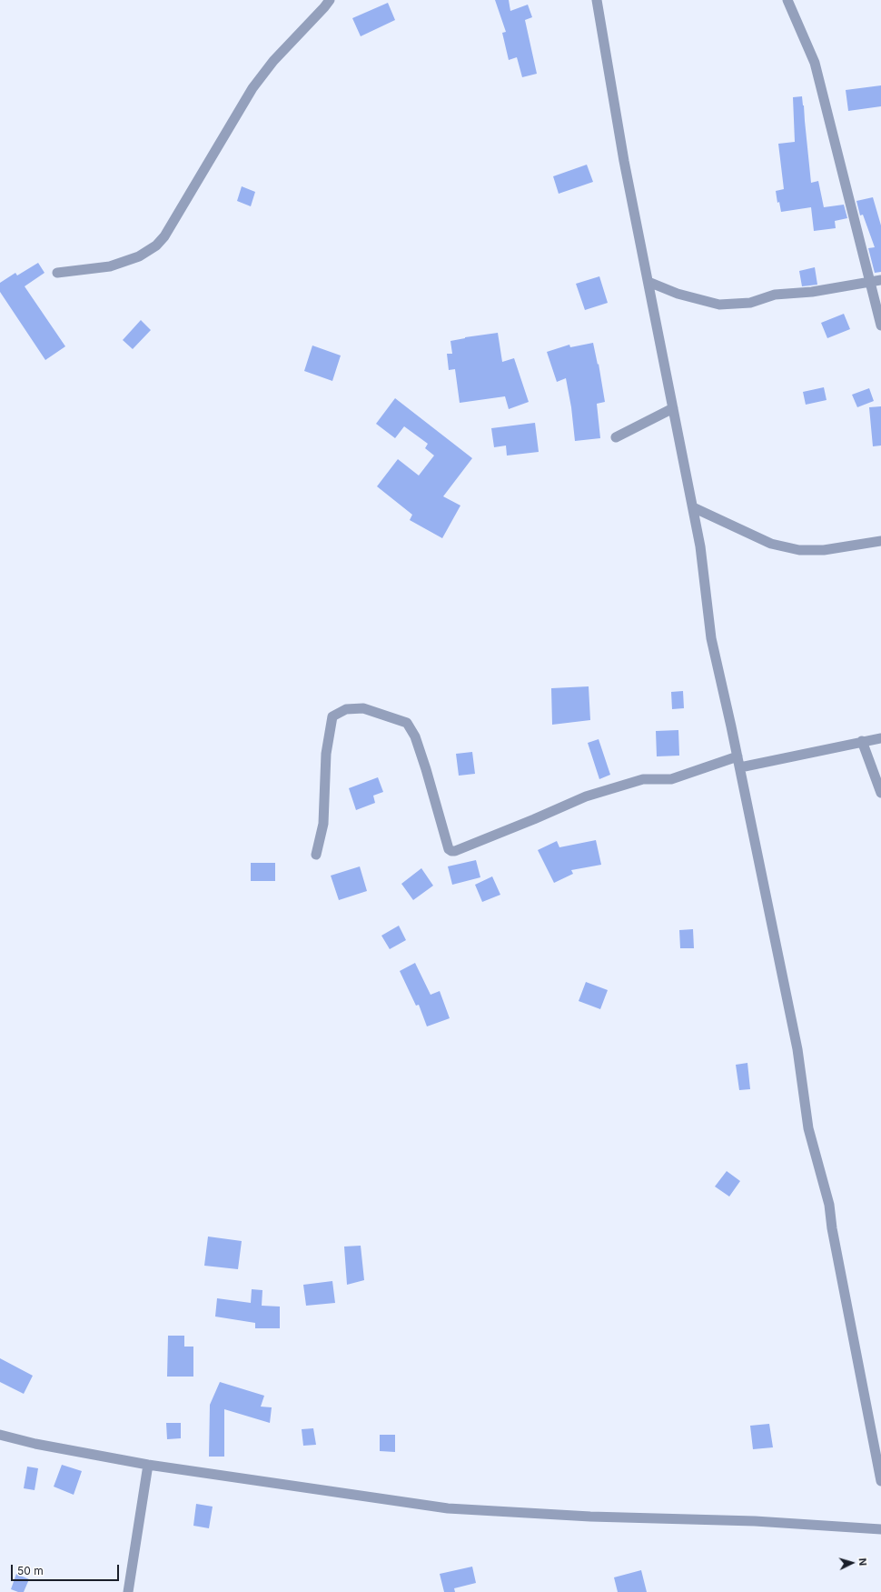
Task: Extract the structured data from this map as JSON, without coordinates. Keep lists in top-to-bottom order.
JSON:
{
  "scale_bar": "50 m",
  "north": "right"
}
